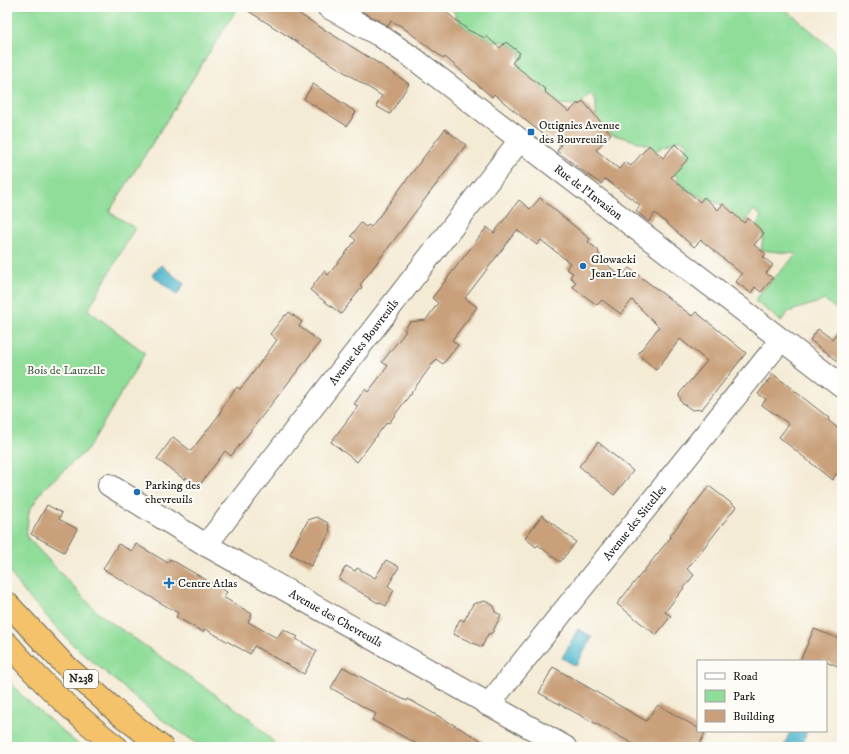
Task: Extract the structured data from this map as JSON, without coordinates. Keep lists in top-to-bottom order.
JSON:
{
  "streets": {
    "highway": ["N238"],
    "street": [
      "Rue de l'Invasion",
      "Avenue des Bouvreuils",
      "Avenue des Sittelles",
      "Avenue des Chevreuils"
    ]
  },
  "crossings": [
    ["Rue de l'Invasion", "Avenue des Bouvreuils"],
    ["Rue de l'Invasion", "Avenue des Sittelles"],
    ["Avenue des Bouvreuils", "Avenue des Chevreuils"],
    ["Avenue des Sittelles", "Avenue des Chevreuils"]
  ],
  "parks": ["Bois de Lauzelle"],
  "places": {
    "transit": ["Ottignies Avenue des Bouvreuils"],
    "other": ["Glowacki Jean-Luc", "Parking des chevreuils"],
    "health": ["Centre Atlas"]
  },
  "legend": ["Road", "Park", "Building"]
}
